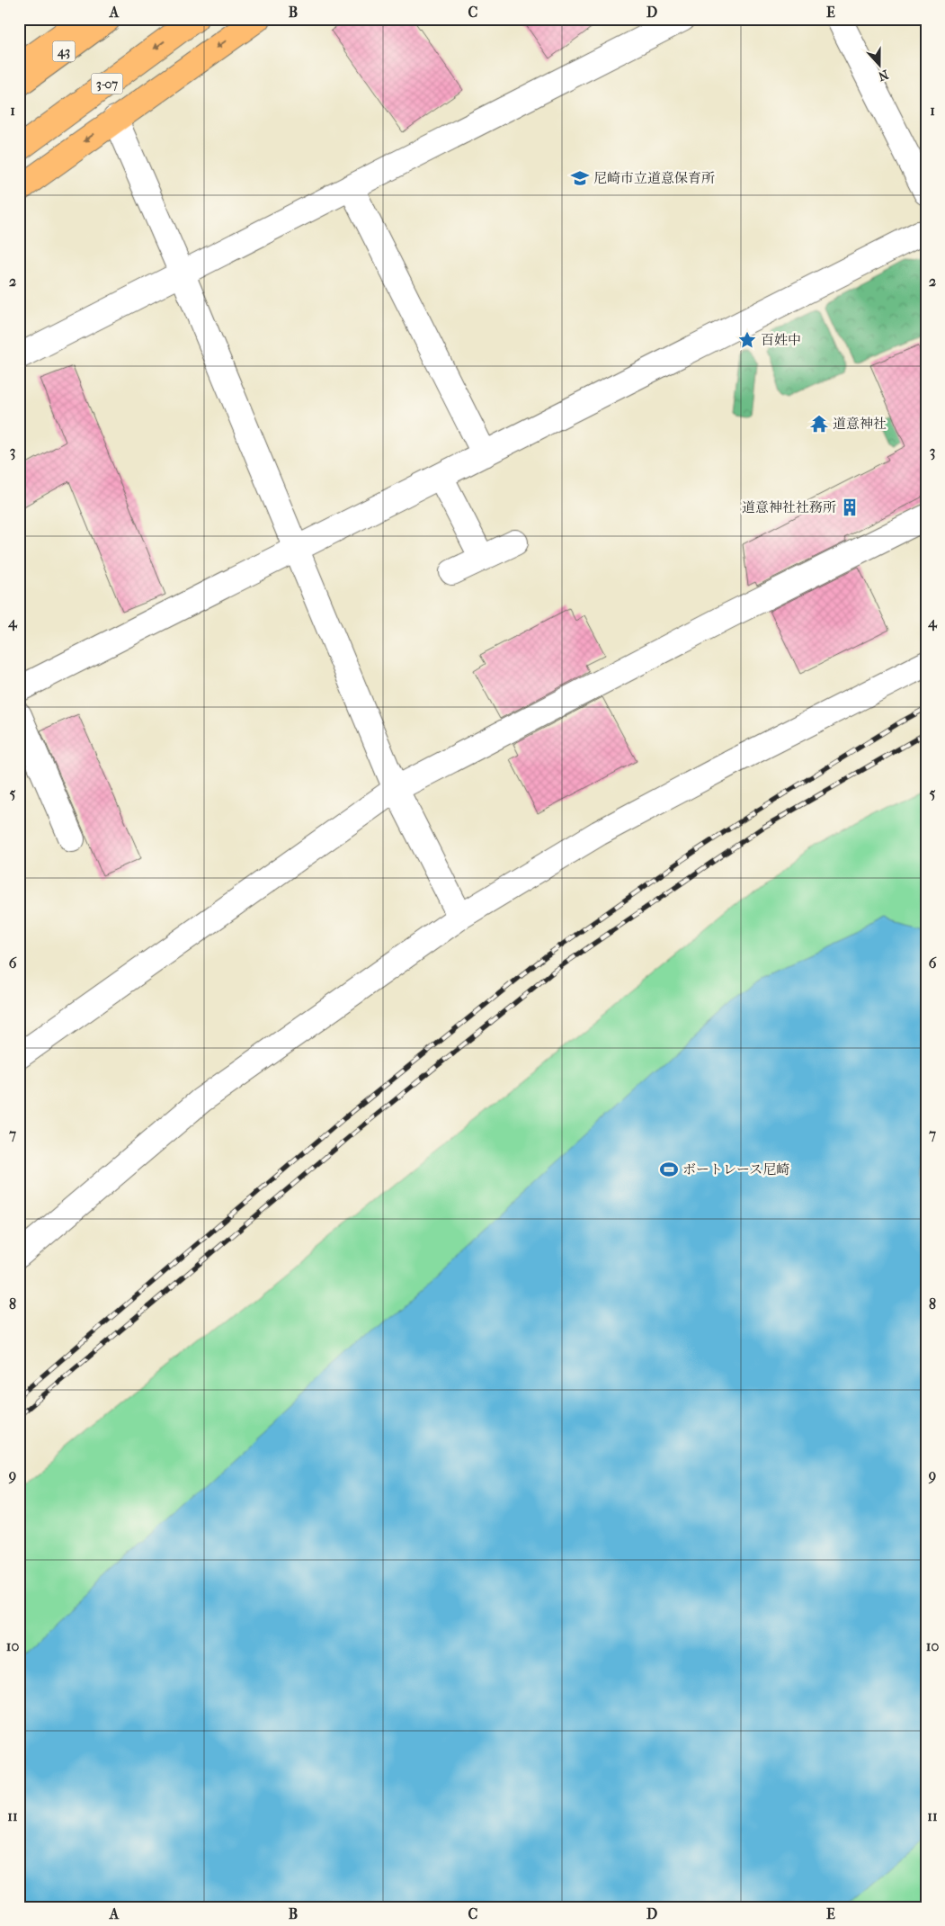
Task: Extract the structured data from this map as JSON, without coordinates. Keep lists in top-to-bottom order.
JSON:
{
  "streets": {
    "highway": ["43", "3-07"]
  },
  "places": {
    "school or university": ["尼崎市立道意保育所"],
    "place": ["百姓中"],
    "temple": ["道意神社"],
    "building": ["道意神社社務所"],
    "sports": ["ボートレース尼崎"]
  },
  "north": "bottom",
  "grid": {
    "columns": [
      "A",
      "B",
      "C",
      "D",
      "E"
    ],
    "rows": [
      "1",
      "2",
      "3",
      "4",
      "5",
      "6",
      "7",
      "8",
      "9",
      "10",
      "11"
    ]
  }
}
